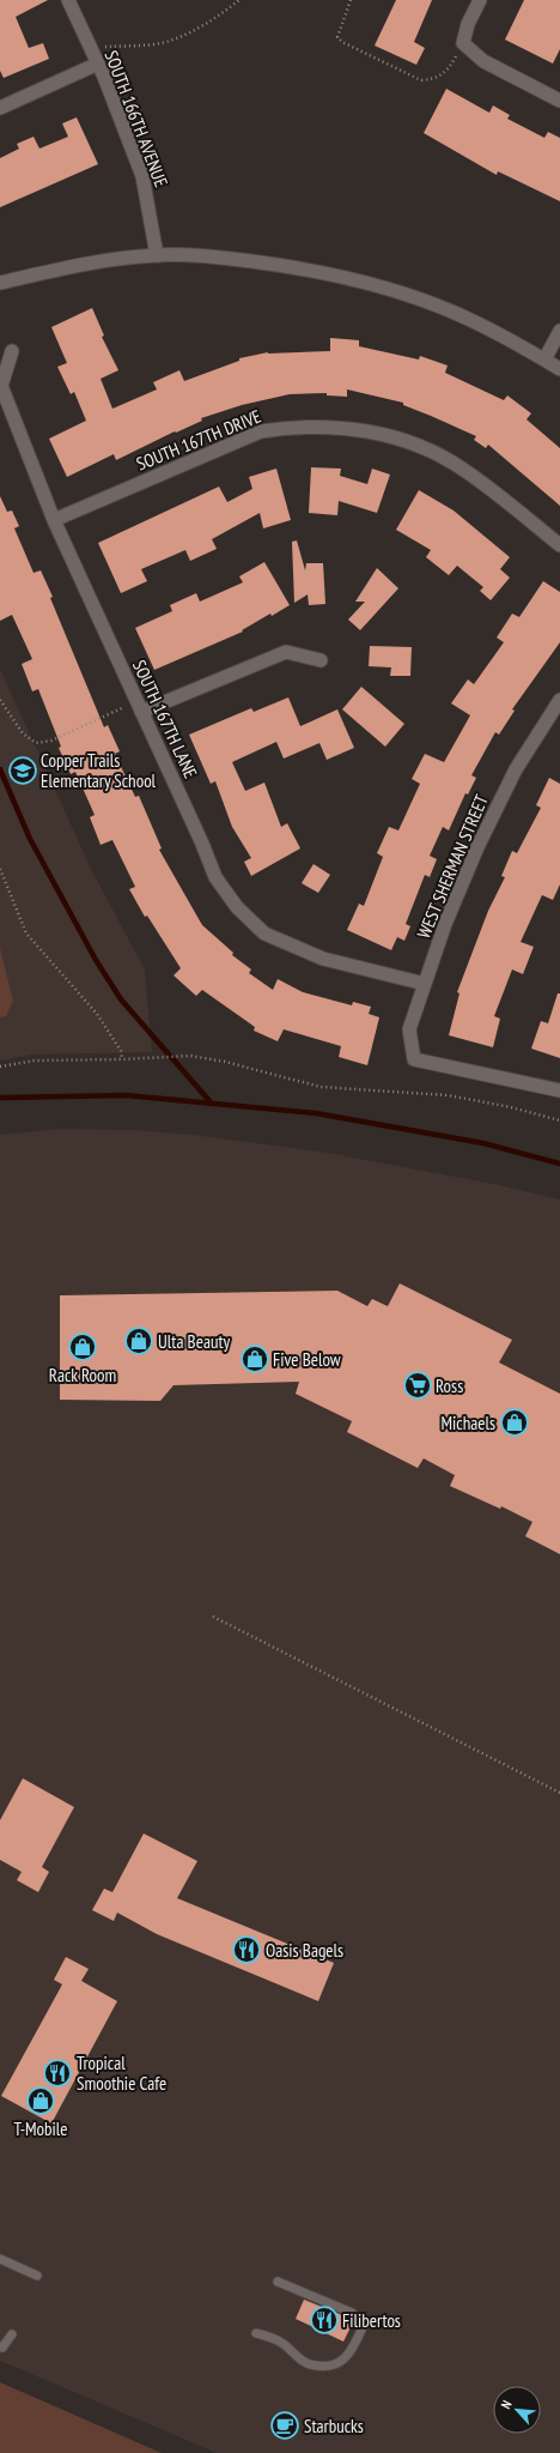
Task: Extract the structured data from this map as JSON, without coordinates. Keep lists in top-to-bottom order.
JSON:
{
  "streets": {
    "street": [
      "SOUTH 166TH AVENUE",
      "SOUTH 167TH DRIVE",
      "SOUTH 167TH LANE",
      "WEST SHERMAN STREET"
    ]
  },
  "crossings": [
    ["SOUTH 167TH DRIVE", "SOUTH 167TH LANE"],
    ["SOUTH 167TH LANE", "WEST SHERMAN STREET"]
  ],
  "places": {
    "school or university": ["Copper Trails Elementary School"],
    "shop": [
      "Ulta Beauty",
      "Rack Room",
      "Five Below",
      "Michaels",
      "T-Mobile"
    ],
    "supermarket": ["Ross"],
    "restaurant": ["Oasis Bagels", "Tropical Smoothie Cafe", "Filibertos"],
    "cafe": ["Starbucks"]
  },
  "north": "top left"
}
